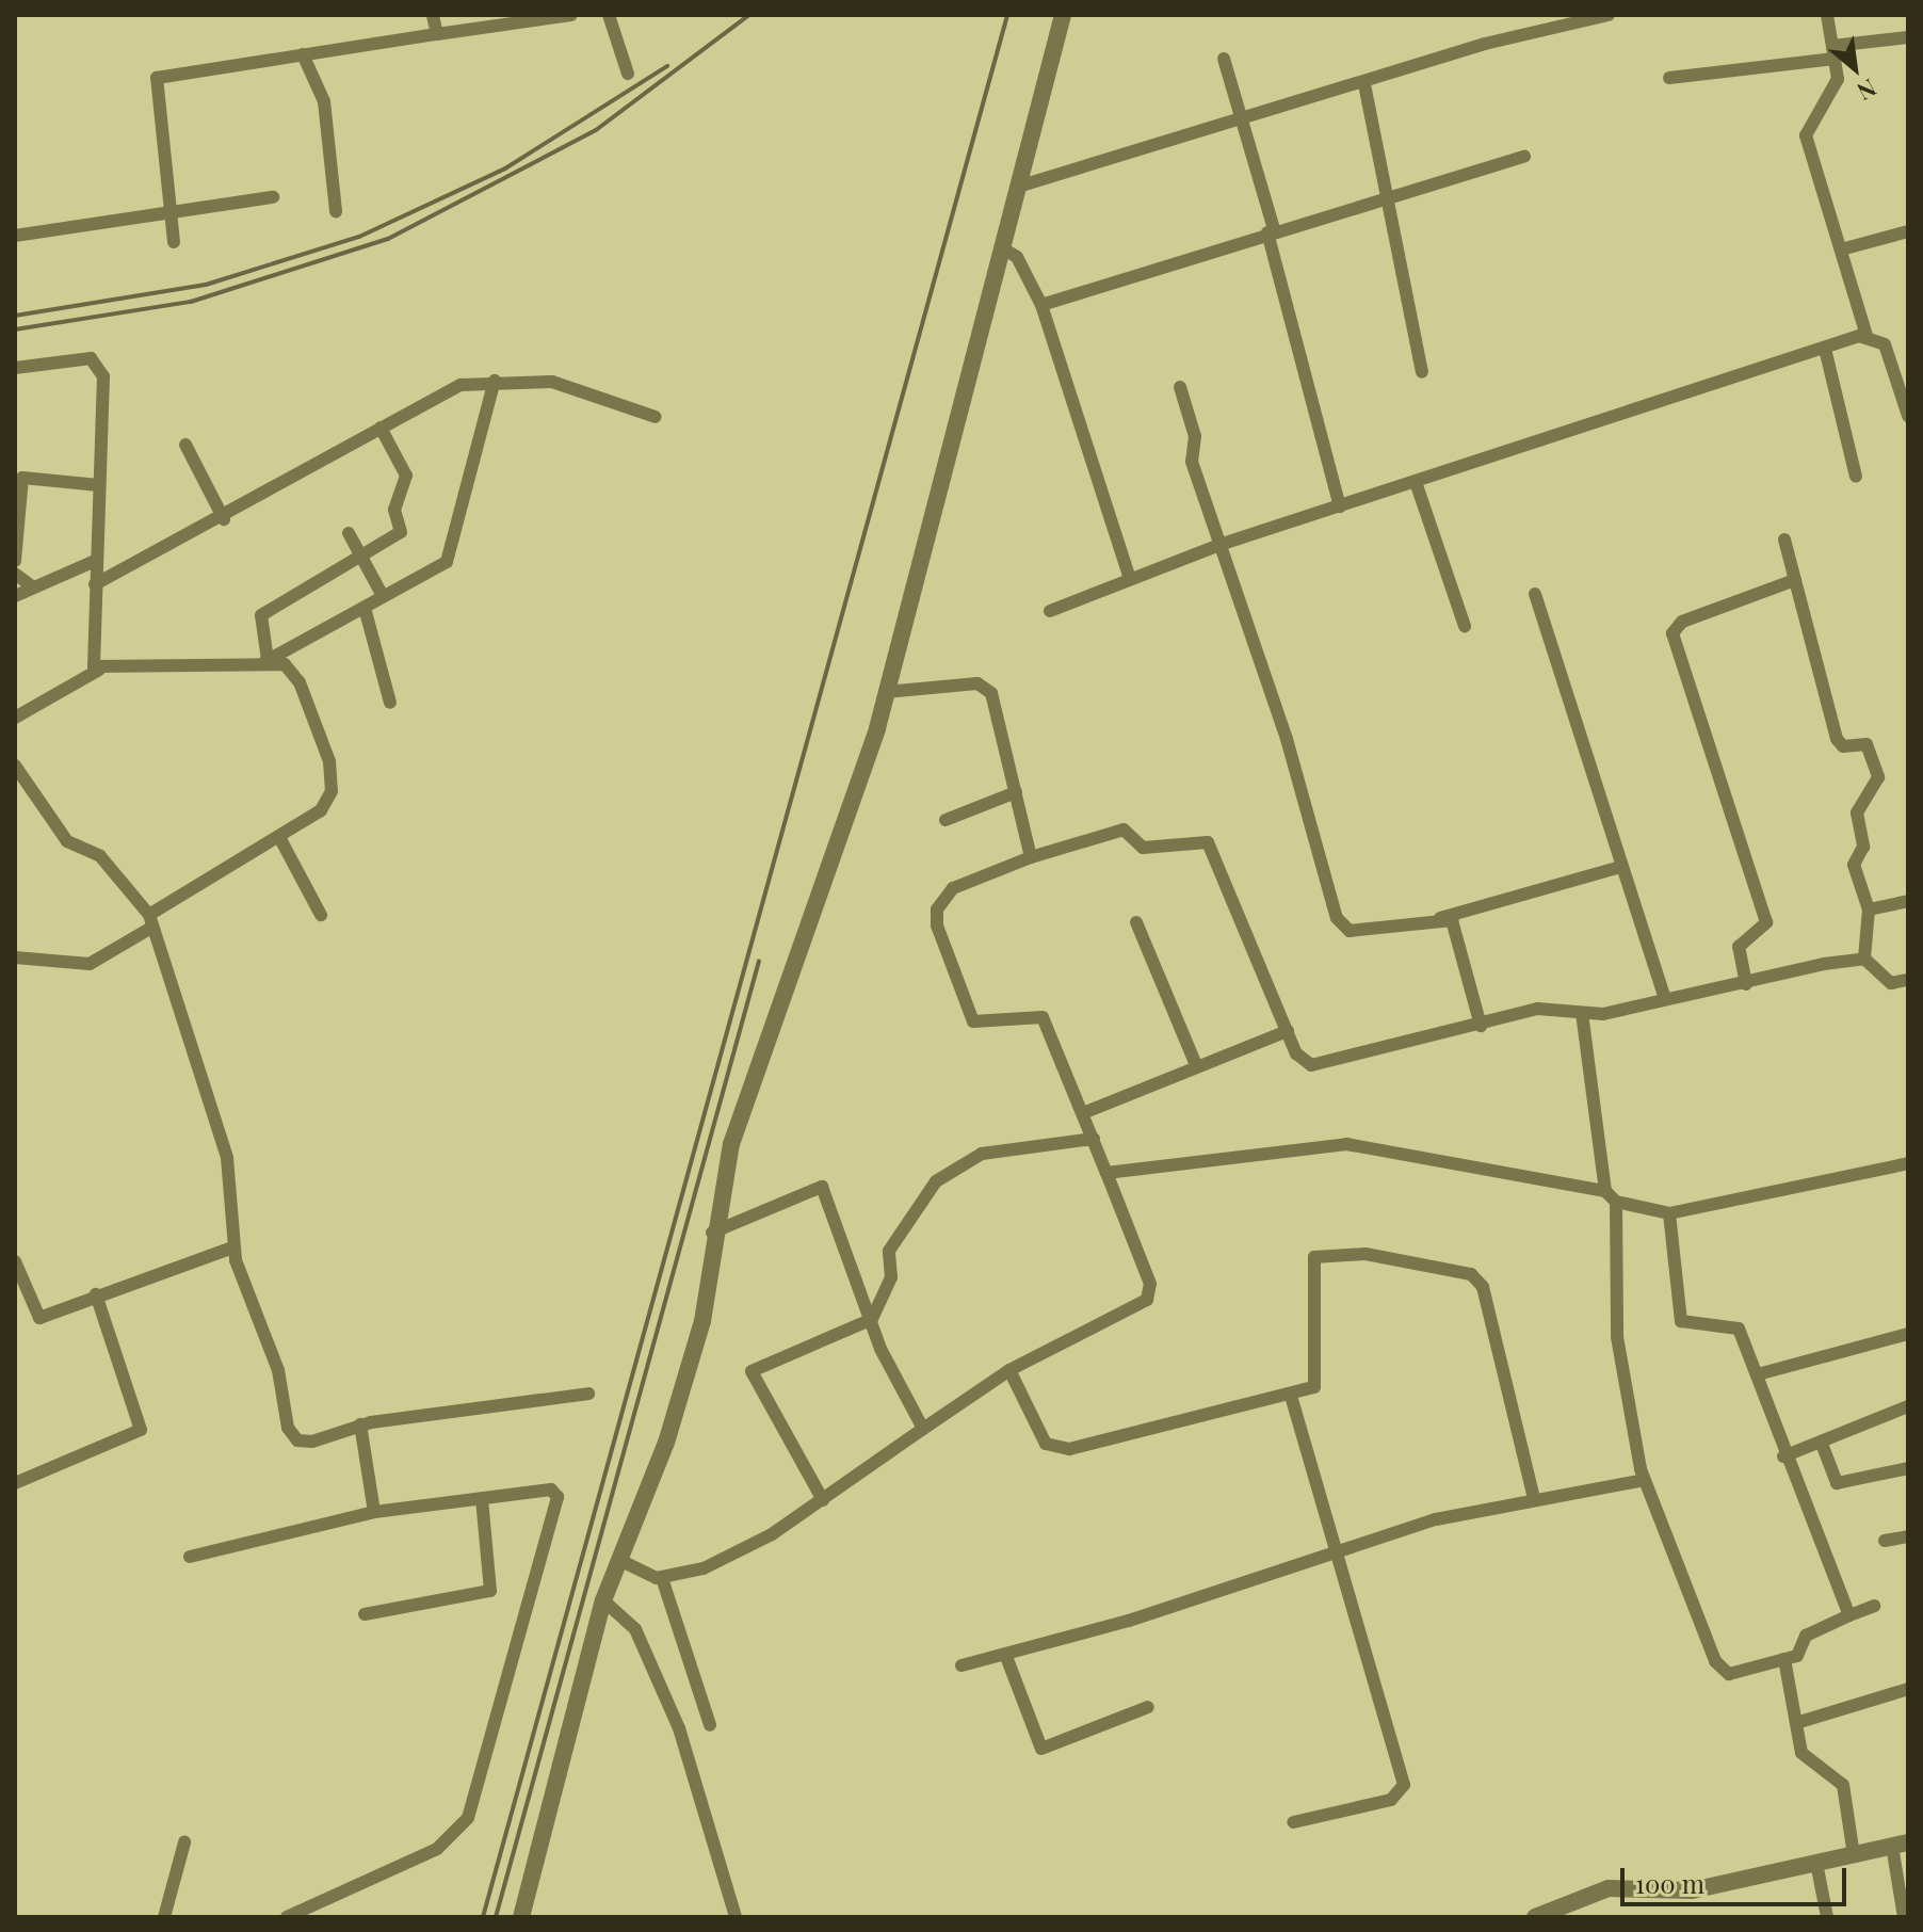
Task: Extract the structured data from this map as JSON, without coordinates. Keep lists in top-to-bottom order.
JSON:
{
  "scale_bar": "100 m",
  "north": "bottom right"
}
